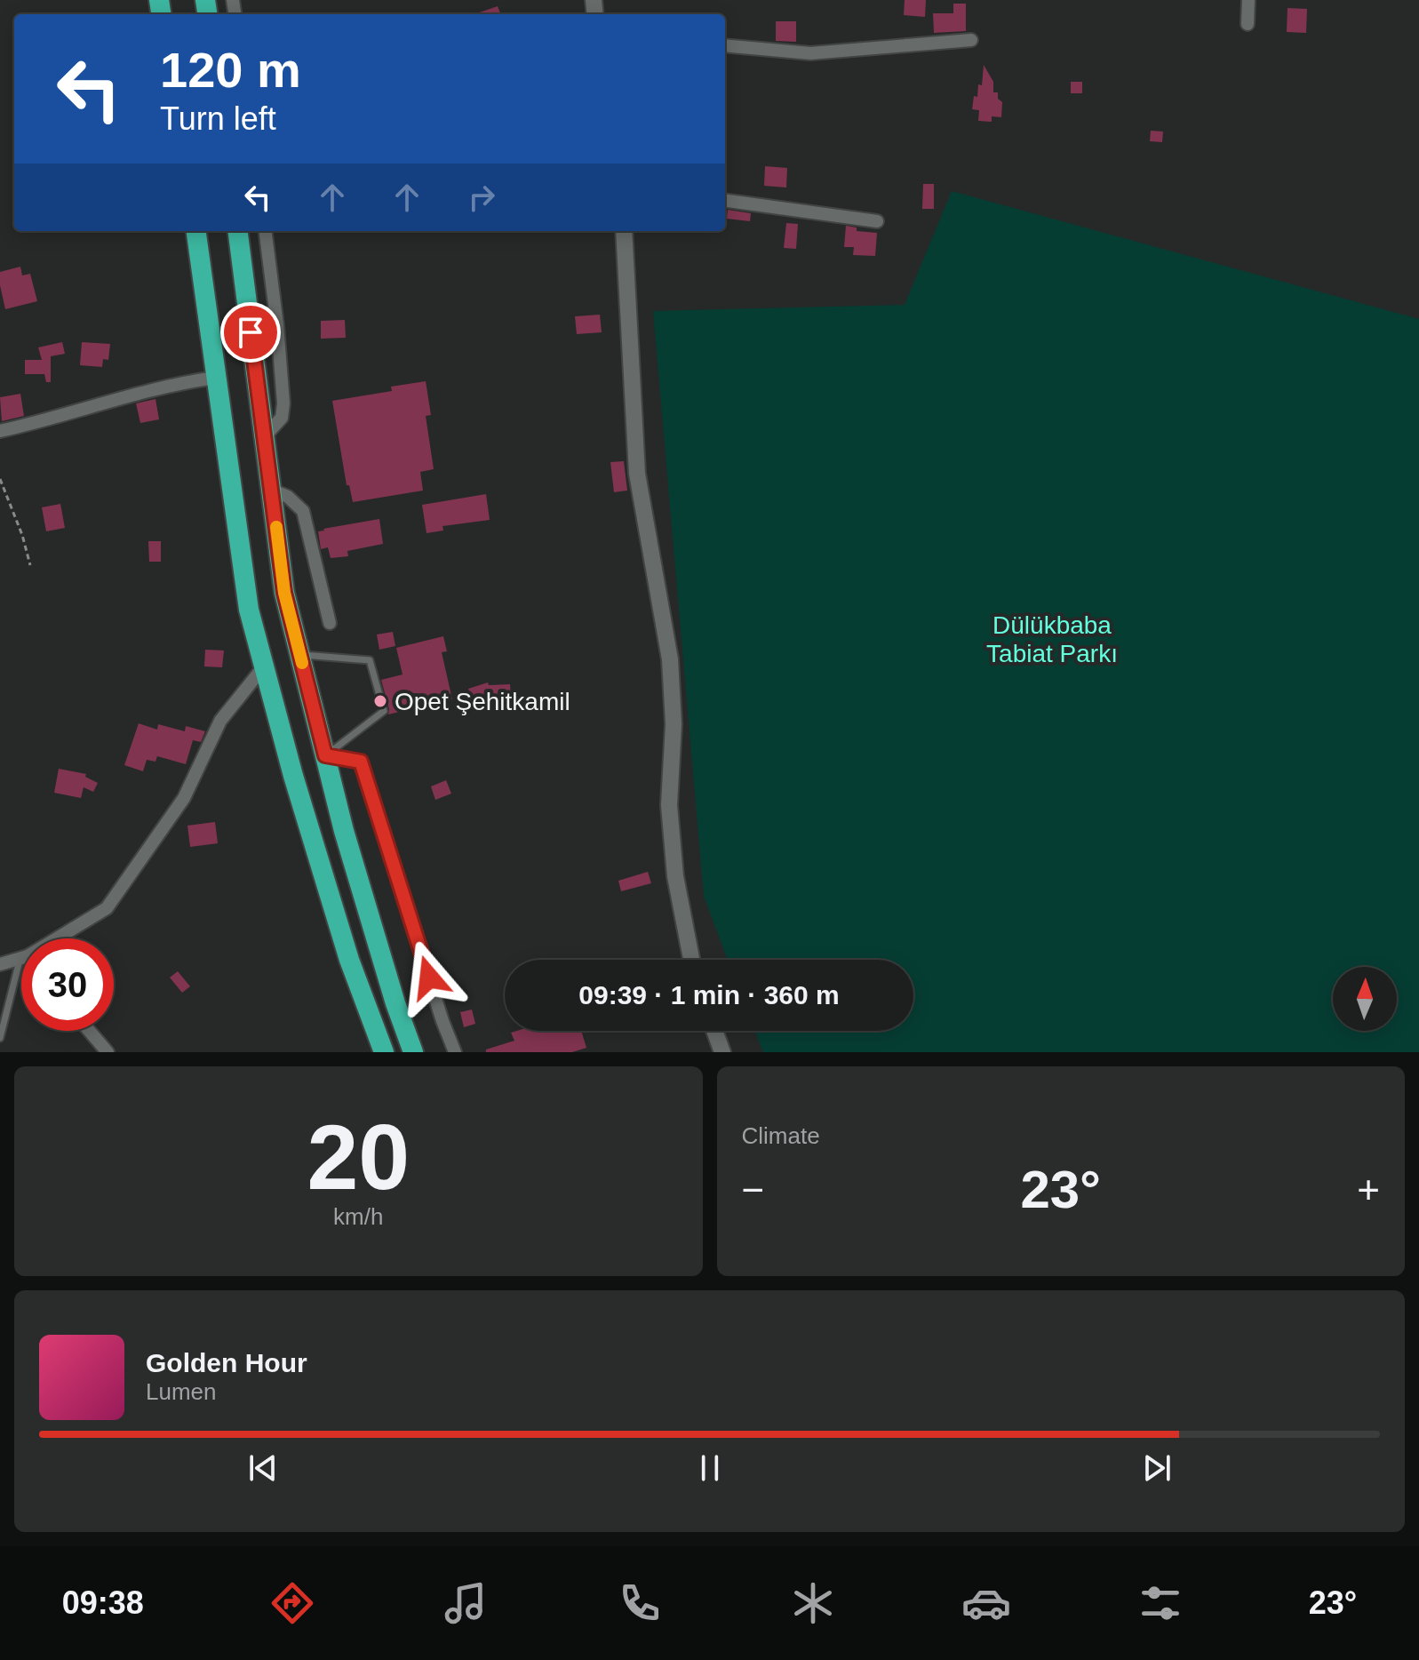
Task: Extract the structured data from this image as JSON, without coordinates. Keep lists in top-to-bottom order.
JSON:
{
  "parks": ["Dülükbaba Tabiat Parkı"],
  "places": ["Opet Şehitkamil"],
  "north": "top",
  "page": {
    "turn": ["120 m", "Turn left"],
    "limit": "30",
    "trip": "09:39 · 1 min · 360 m",
    "tile": [
      ["20", "km/h"],
      "Climate"
    ],
    "heat": ["−", "23°", "+"],
    "song": ["Golden Hour", "Lumen"],
    "tabs": ["09:38", "23°"]
  }
}
